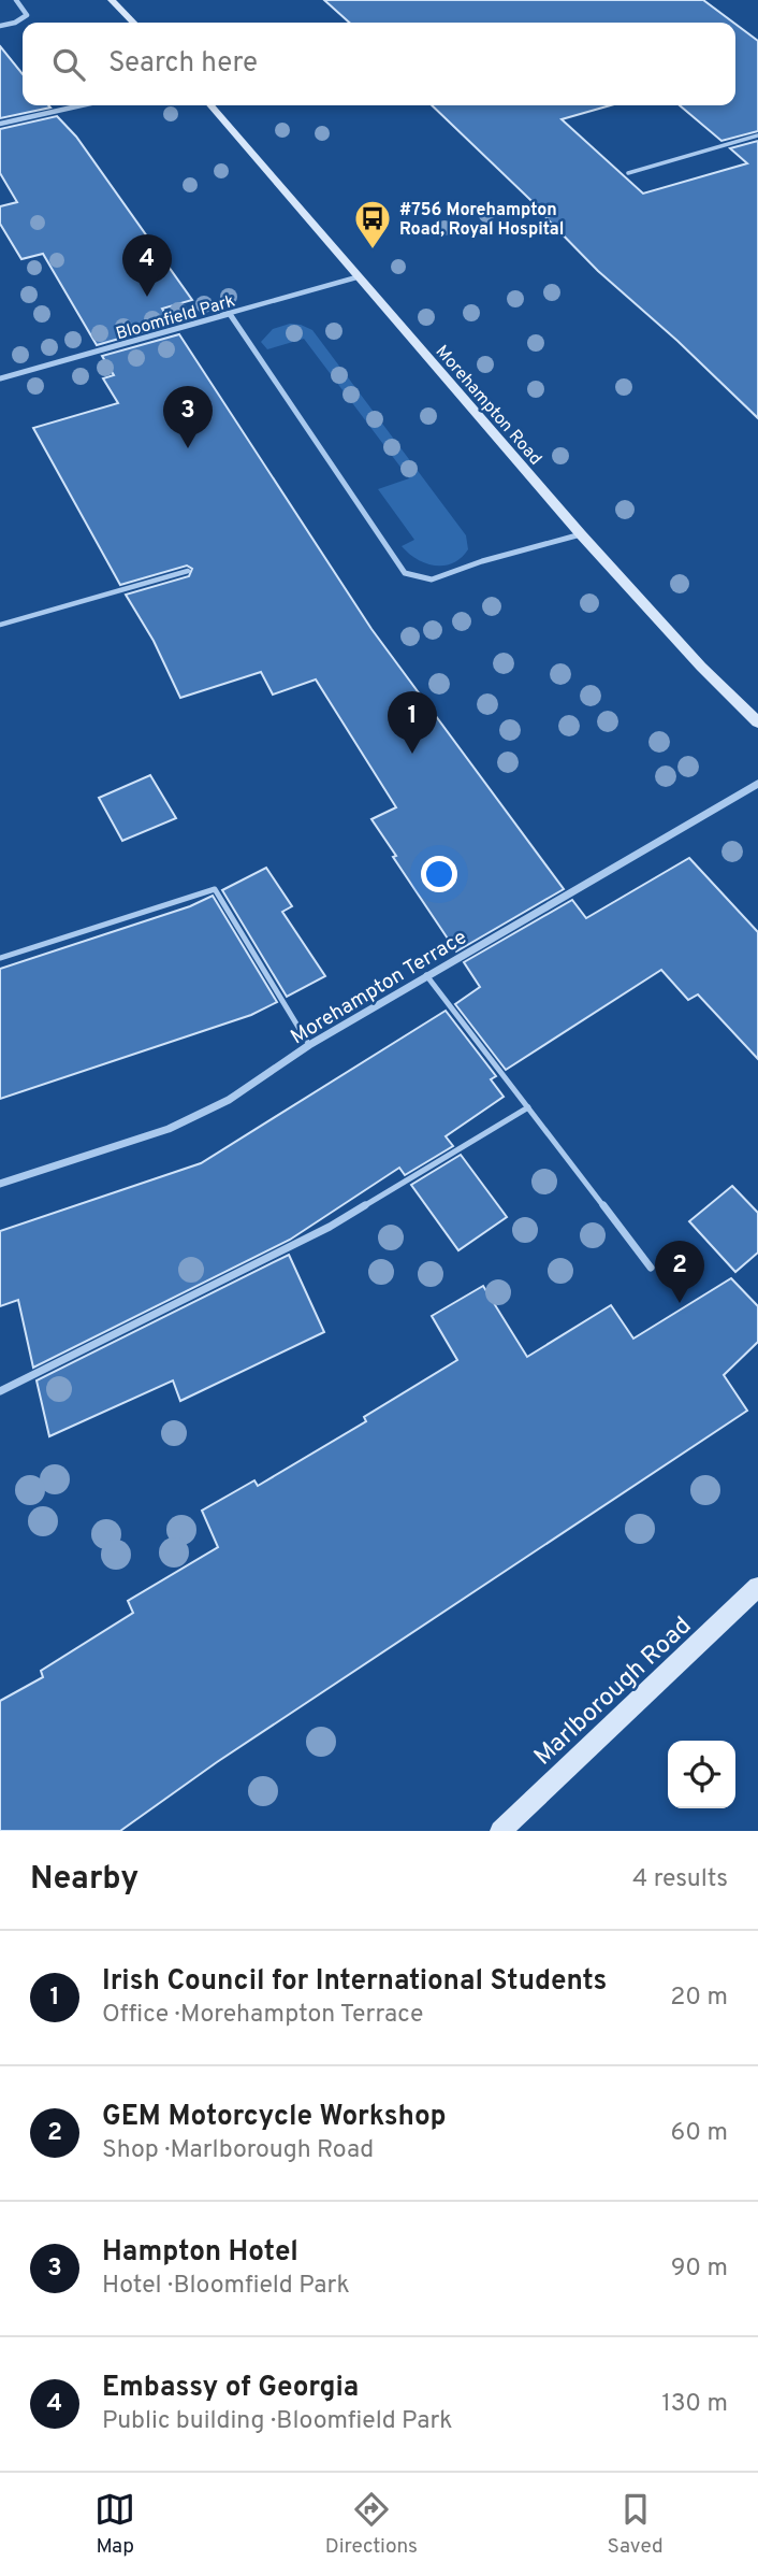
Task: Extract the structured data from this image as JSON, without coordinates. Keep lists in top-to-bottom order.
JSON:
{
  "streets": {
    "main road": ["Morehampton Road", "Marlborough Road"],
    "street": ["Bloomfield Park", "Morehampton Terrace"]
  },
  "crossings": [
    ["Bloomfield Park", "Morehampton Road"]
  ],
  "places": {
    "bus stop": ["#756 Morehampton Road, Royal Hospital"]
  },
  "page": {
    "search": "Search here",
    "pins": [
      "4",
      "3",
      "1",
      "2"
    ],
    "heading": ["Nearby", "4 results"],
    "list": [
      {
        "mark": "1",
        "name": "Irish Council for International Students",
        "note": "Office · Morehampton Terrace",
        "value": "20 m"
      },
      {
        "mark": "2",
        "name": "GEM Motorcycle Workshop",
        "note": "Shop · Marlborough Road",
        "value": "60 m"
      },
      {
        "mark": "3",
        "name": "Hampton Hotel",
        "note": "Hotel · Bloomfield Park",
        "value": "90 m"
      },
      {
        "mark": "4",
        "name": "Embassy of Georgia",
        "note": "Public building · Bloomfield Park",
        "value": "130 m"
      }
    ],
    "nav": ["Map", "Directions", "Saved"]
  }
}
